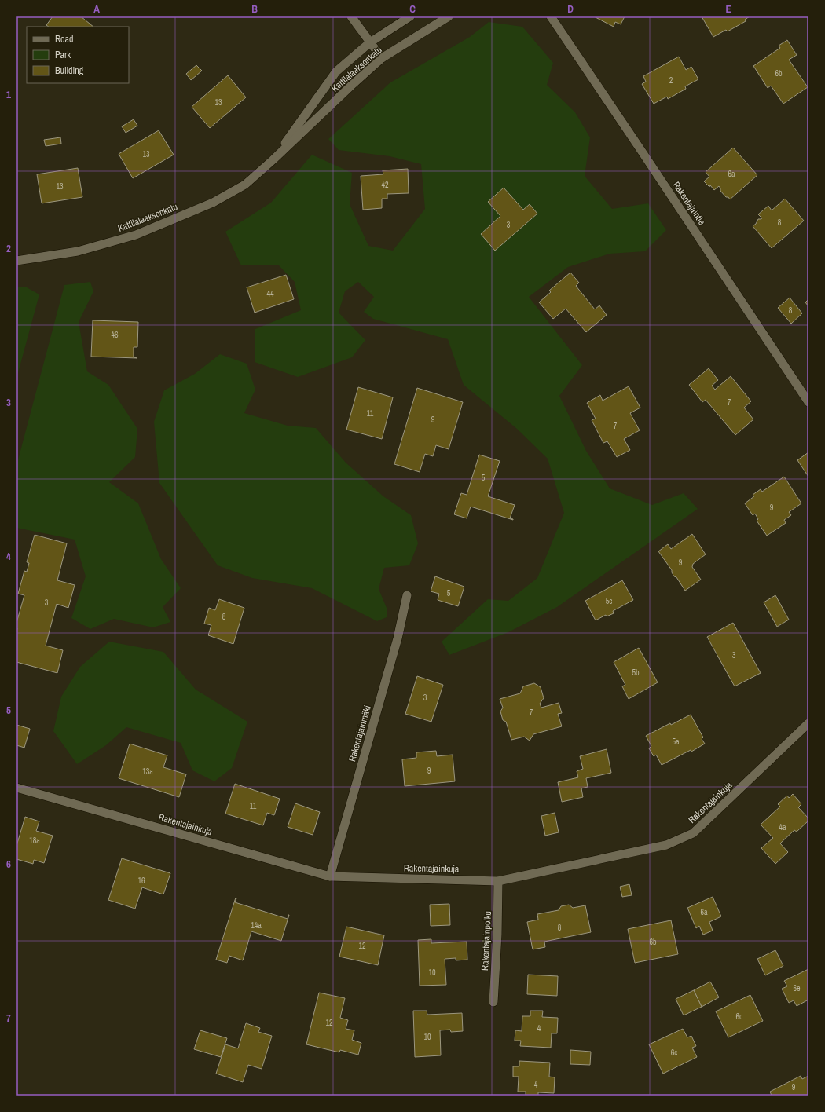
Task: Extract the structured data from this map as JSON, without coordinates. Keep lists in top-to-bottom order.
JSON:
{
  "streets": {
    "street": [
      "Kattilalaaksonkatu",
      "Rakentajaintie",
      "Rakentajainmäki",
      "Rakentajainkuja",
      "Rakentajainpolku"
    ]
  },
  "crossings": [
    ["Rakentajainmäki", "Rakentajainkuja"],
    ["Rakentajainkuja", "Rakentajainpolku"]
  ],
  "house_numbers": [
    "6b",
    "2",
    "13",
    "13",
    "6a",
    "42",
    "13",
    "8",
    "3",
    "44",
    "8",
    "46",
    "7",
    "11",
    "9",
    "7",
    "5",
    "9",
    "9",
    "5",
    "5c",
    "3",
    "8",
    "3",
    "5b",
    "3",
    "7",
    "5a",
    "9",
    "13a",
    "11",
    "4a",
    "18a",
    "16",
    "6a",
    "14a",
    "8",
    "6b",
    "12",
    "10",
    "6e",
    "6d",
    "12",
    "4",
    "10",
    "6c",
    "4",
    "9"
  ],
  "legend": ["Road", "Park", "Building"],
  "grid": {
    "columns": [
      "A",
      "B",
      "C",
      "D",
      "E"
    ],
    "rows": [
      "1",
      "2",
      "3",
      "4",
      "5",
      "6",
      "7"
    ]
  }
}
